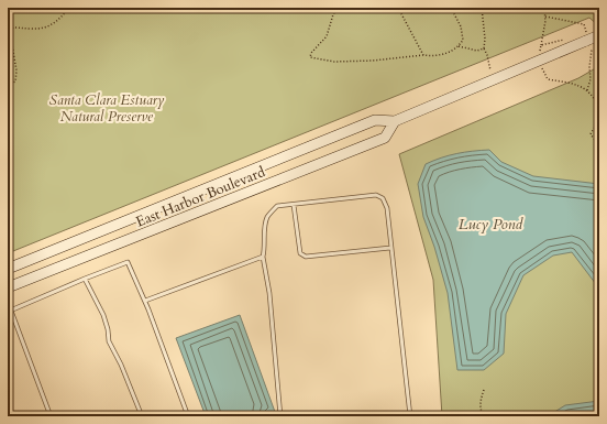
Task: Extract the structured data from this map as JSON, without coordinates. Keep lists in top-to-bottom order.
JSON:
{
  "streets": {
    "main road": ["East Harbor Boulevard"]
  },
  "water": ["Lucy Pond"],
  "parks": ["Santa Clara Estuary Natural Preserve"]
}
